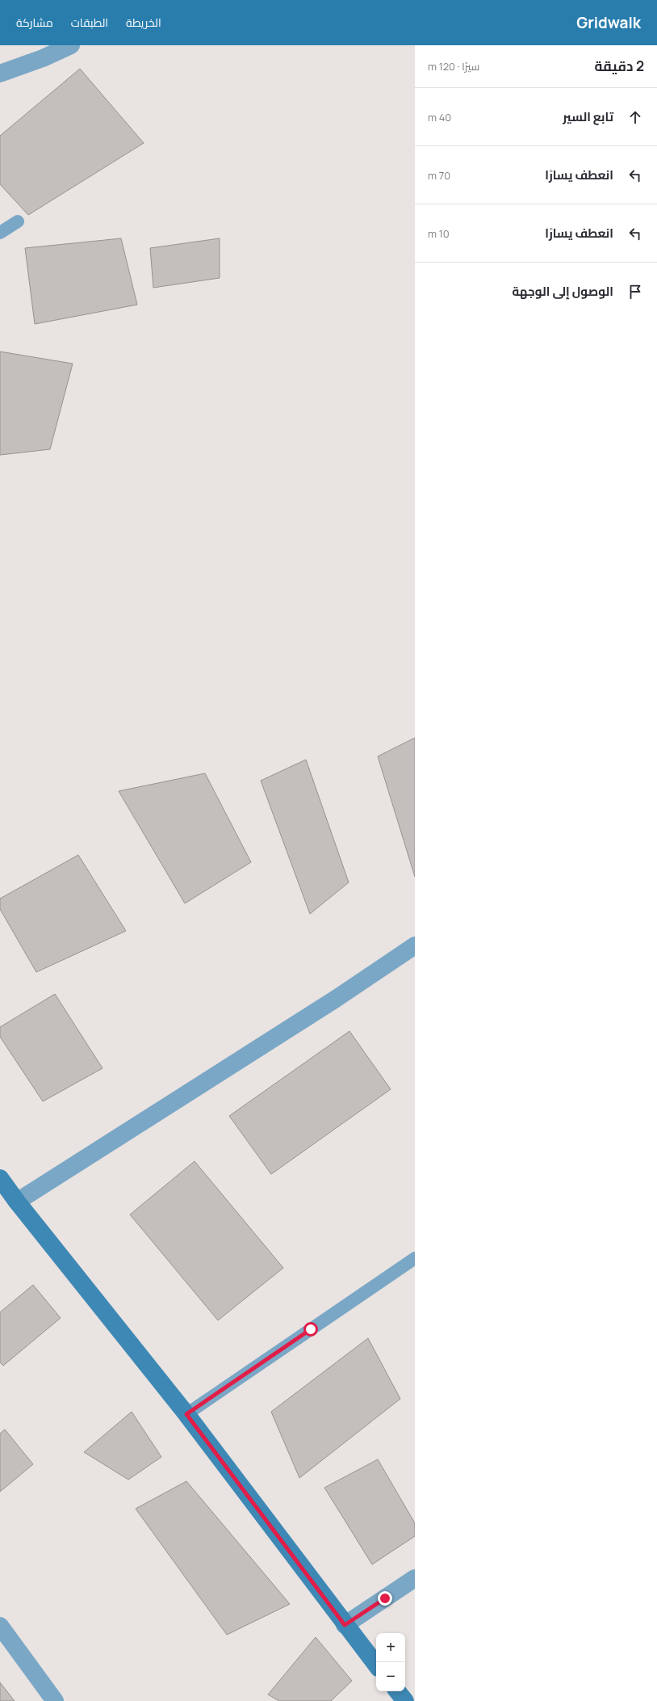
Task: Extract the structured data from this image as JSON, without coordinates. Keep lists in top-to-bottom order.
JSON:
{
  "page": {
    "header": "Gridwalk",
    "nav": ["الخريطة", "الطبقات", "مشاركة"],
    "heading": ["2 دقيقة", "سيرًا · 120 m"],
    "list": [
      ["تابع السير", "40 m"],
      ["انعطف يسارًا", "70 m"],
      ["انعطف يسارًا", "10 m"],
      "الوصول إلى الوجهة"
    ],
    "map_buttons": ["+", "−"]
  }
}
